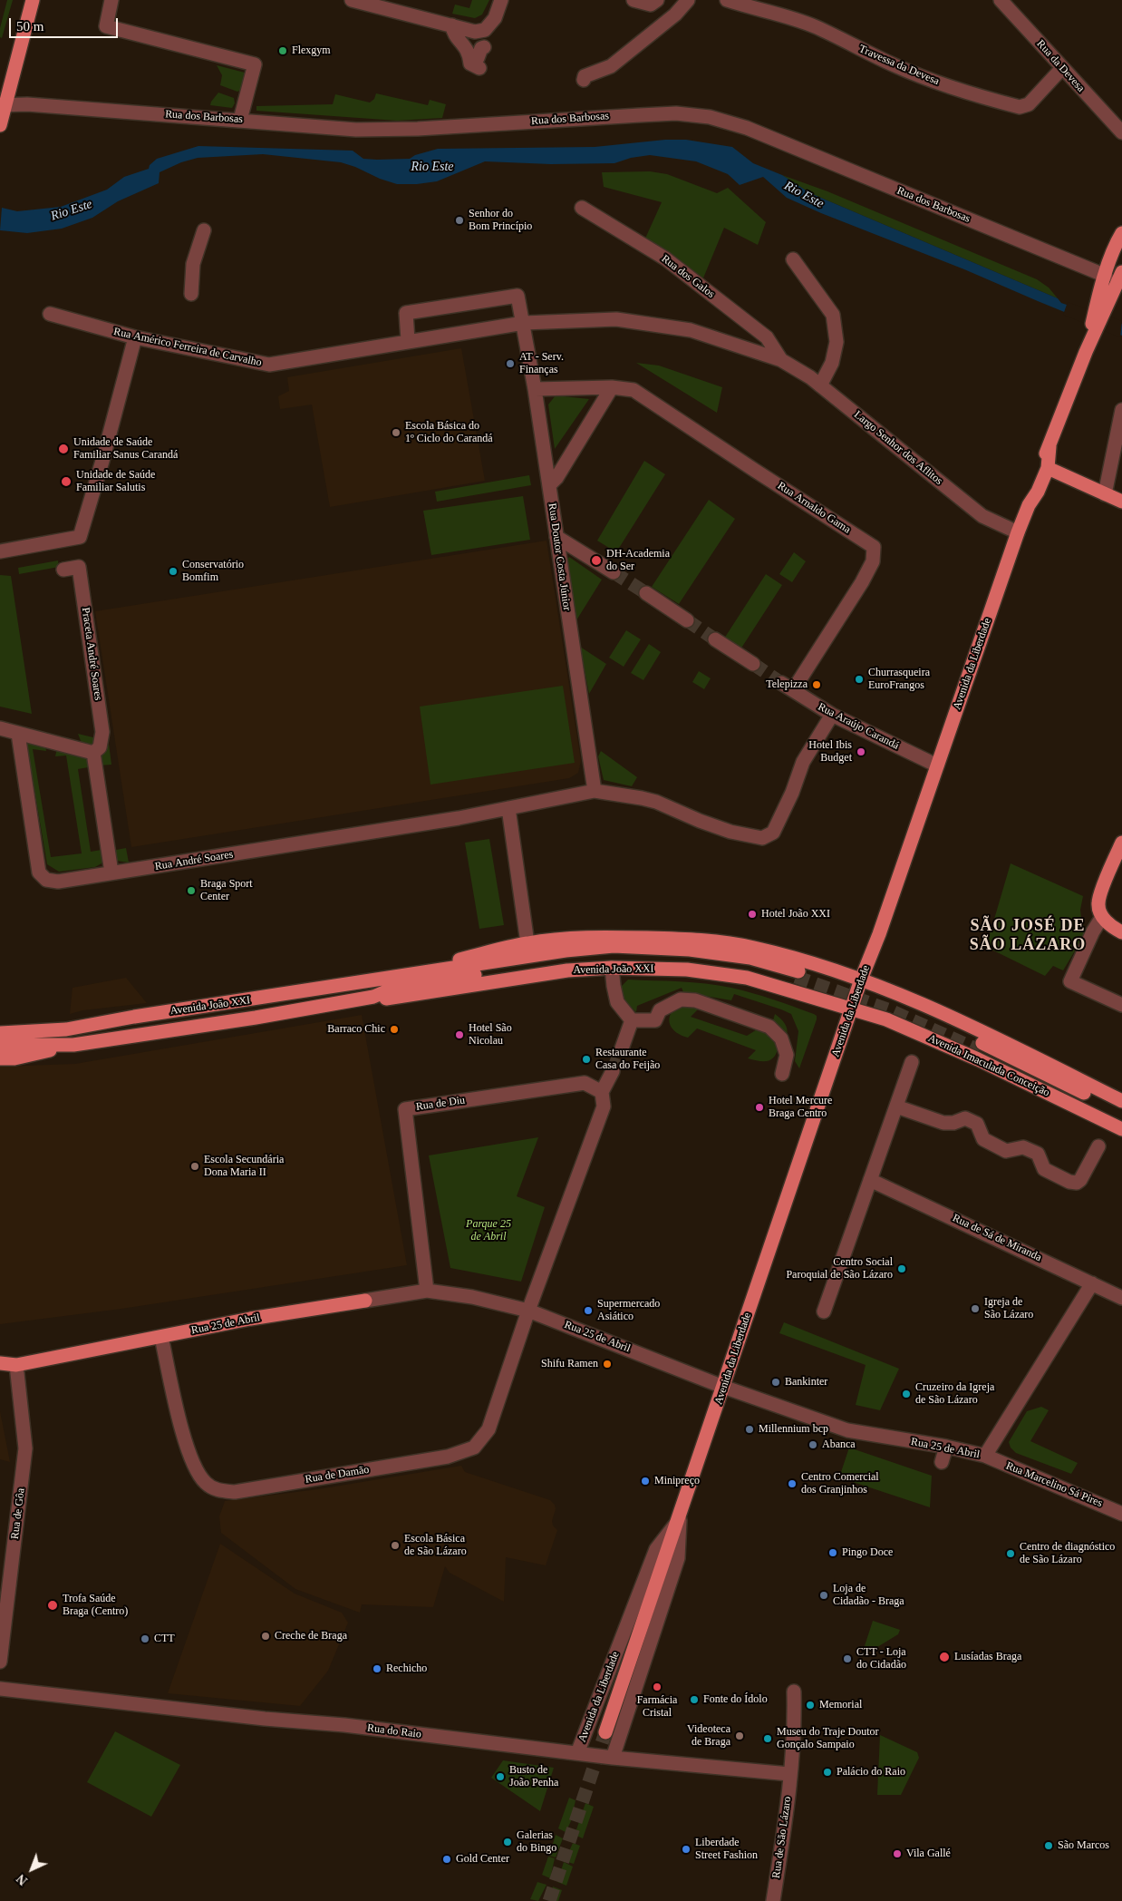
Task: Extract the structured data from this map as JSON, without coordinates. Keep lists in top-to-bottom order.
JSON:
{
  "streets": {
    "main road": [
      "Avenida da Liberdade",
      "Avenida João XXI",
      "Avenida Imaculada Conceição",
      "Rua 25 de Abril"
    ],
    "street": [
      "Travessa da Devesa",
      "Rua da Devesa",
      "Rua dos Barbosas",
      "Rua dos Galos",
      "Rua Américo Ferreira de Carvalho",
      "Largo Senhor dos Aflitos",
      "Rua Arnaldo Gama",
      "Rua Doutor Costa Júnior",
      "Praceta André Soares",
      "Rua Araújo Carandá",
      "Rua André Soares",
      "Rua de Diu",
      "Rua de Sá de Miranda",
      "Rua de Damão",
      "Rua Marcelino Sá Pires",
      "Rua de Gôa",
      "Rua do Raio",
      "Rua de São Lázaro"
    ]
  },
  "crossings": [
    ["Travessa da Devesa", "Rua da Devesa"],
    ["Rua dos Barbosas", "Avenida da Liberdade"],
    ["Rua dos Galos", "Rua Américo Ferreira de Carvalho"],
    ["Rua dos Galos", "Largo Senhor dos Aflitos"],
    ["Rua Américo Ferreira de Carvalho", "Largo Senhor dos Aflitos"],
    ["Rua Américo Ferreira de Carvalho", "Rua Doutor Costa Júnior"],
    ["Largo Senhor dos Aflitos", "Avenida da Liberdade"],
    ["Rua Arnaldo Gama", "Rua Araújo Carandá"],
    ["Rua Doutor Costa Júnior", "Rua André Soares"],
    ["Avenida da Liberdade", "Rua Araújo Carandá"],
    ["Avenida da Liberdade", "Avenida João XXI"],
    ["Avenida da Liberdade", "Avenida Imaculada Conceição"],
    ["Avenida da Liberdade", "Rua 25 de Abril"],
    ["Avenida da Liberdade", "Rua do Raio"],
    ["Avenida João XXI", "Avenida Imaculada Conceição"],
    ["Rua de Diu", "Rua 25 de Abril"],
    ["Rua de Sá de Miranda", "Rua 25 de Abril"],
    ["Rua 25 de Abril", "Rua de Damão"],
    ["Rua 25 de Abril", "Rua Marcelino Sá Pires"],
    ["Rua 25 de Abril", "Rua de Gôa"],
    ["Rua do Raio", "Rua de São Lázaro"]
  ],
  "districts": ["SÃO JOSÉ DE SÃO LÁZARO"],
  "water": ["Rio Este"],
  "parks": ["Parque 25 de Abril"],
  "places": [
    "Flexgym",
    "Senhor do Bom Princípio",
    "AT - Serv. Finanças",
    "Escola Básica do 1º Ciclo do Carandá",
    "Unidade de Saúde Familiar Sanus Carandá",
    "Unidade de Saúde Familiar Salutis",
    "DH-Academia do Ser",
    "Conservatório Bomfim",
    "Churrasqueira EuroFrangos",
    "Telepizza",
    "Hotel Ibis Budget",
    "Braga Sport Center",
    "Hotel João XXI",
    "Barraco Chic",
    "Hotel São Nicolau",
    "Restaurante Casa do Feijão",
    "Hotel Mercure Braga Centro",
    "Escola Secundária Dona Maria II",
    "Centro Social Paroquial de São Lázaro",
    "Igreja de São Lázaro",
    "Supermercado Asiático",
    "Shifu Ramen",
    "Bankinter",
    "Cruzeiro da Igreja de São Lázaro",
    "Millennium bcp",
    "Abanca",
    "Minipreço",
    "Centro Comercial dos Granjinhos",
    "Escola Básica de São Lázaro",
    "Pingo Doce",
    "Centro de diagnóstico de São Lázaro",
    "Loja de Cidadão - Braga",
    "Trofa Saúde Braga (Centro)",
    "Creche de Braga",
    "CTT",
    "Lusíadas Braga",
    "CTT - Loja do Cidadão",
    "Rechicho",
    "Farmácia Cristal",
    "Fonte do Ídolo",
    "Memorial",
    "Videoteca de Braga",
    "Museu do Traje Doutor Gonçalo Sampaio",
    "Palácio do Raio",
    "Busto de João Penha",
    "Galerias do Bingo",
    "São Marcos",
    "Liberdade Street Fashion",
    "Vila Gallé",
    "Gold Center"
  ],
  "scale_bar": "50 m",
  "north": "bottom left"
}
